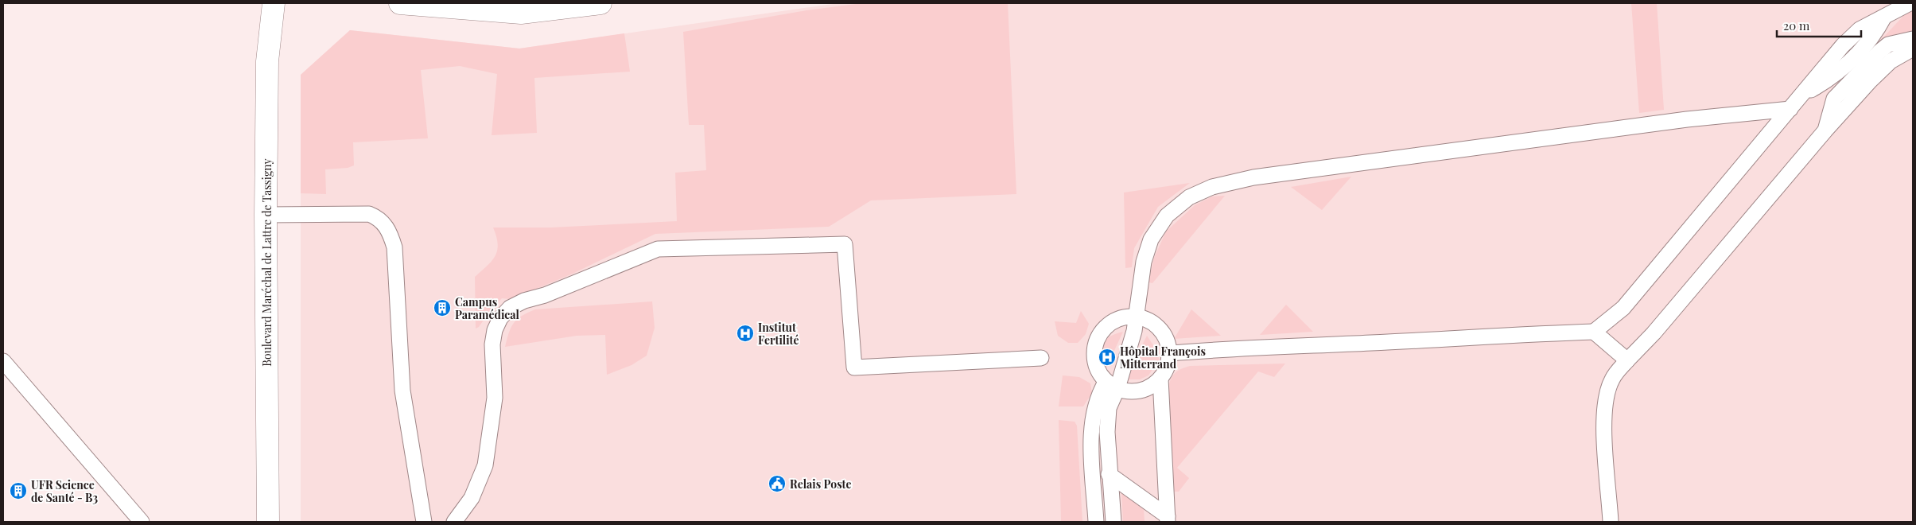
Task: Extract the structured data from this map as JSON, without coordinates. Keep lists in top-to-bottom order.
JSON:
{
  "streets": {
    "street": ["Boulevard Maréchal de Lattre de Tassigny"]
  },
  "places": {
    "building": ["Campus Paramédical", "UFR Science de Santé - B3"],
    "hospital": ["Institut Fertilité", "Hôpital François Mitterrand"],
    "public building": ["Relais Poste"]
  },
  "scale_bar": "20 m"
}
